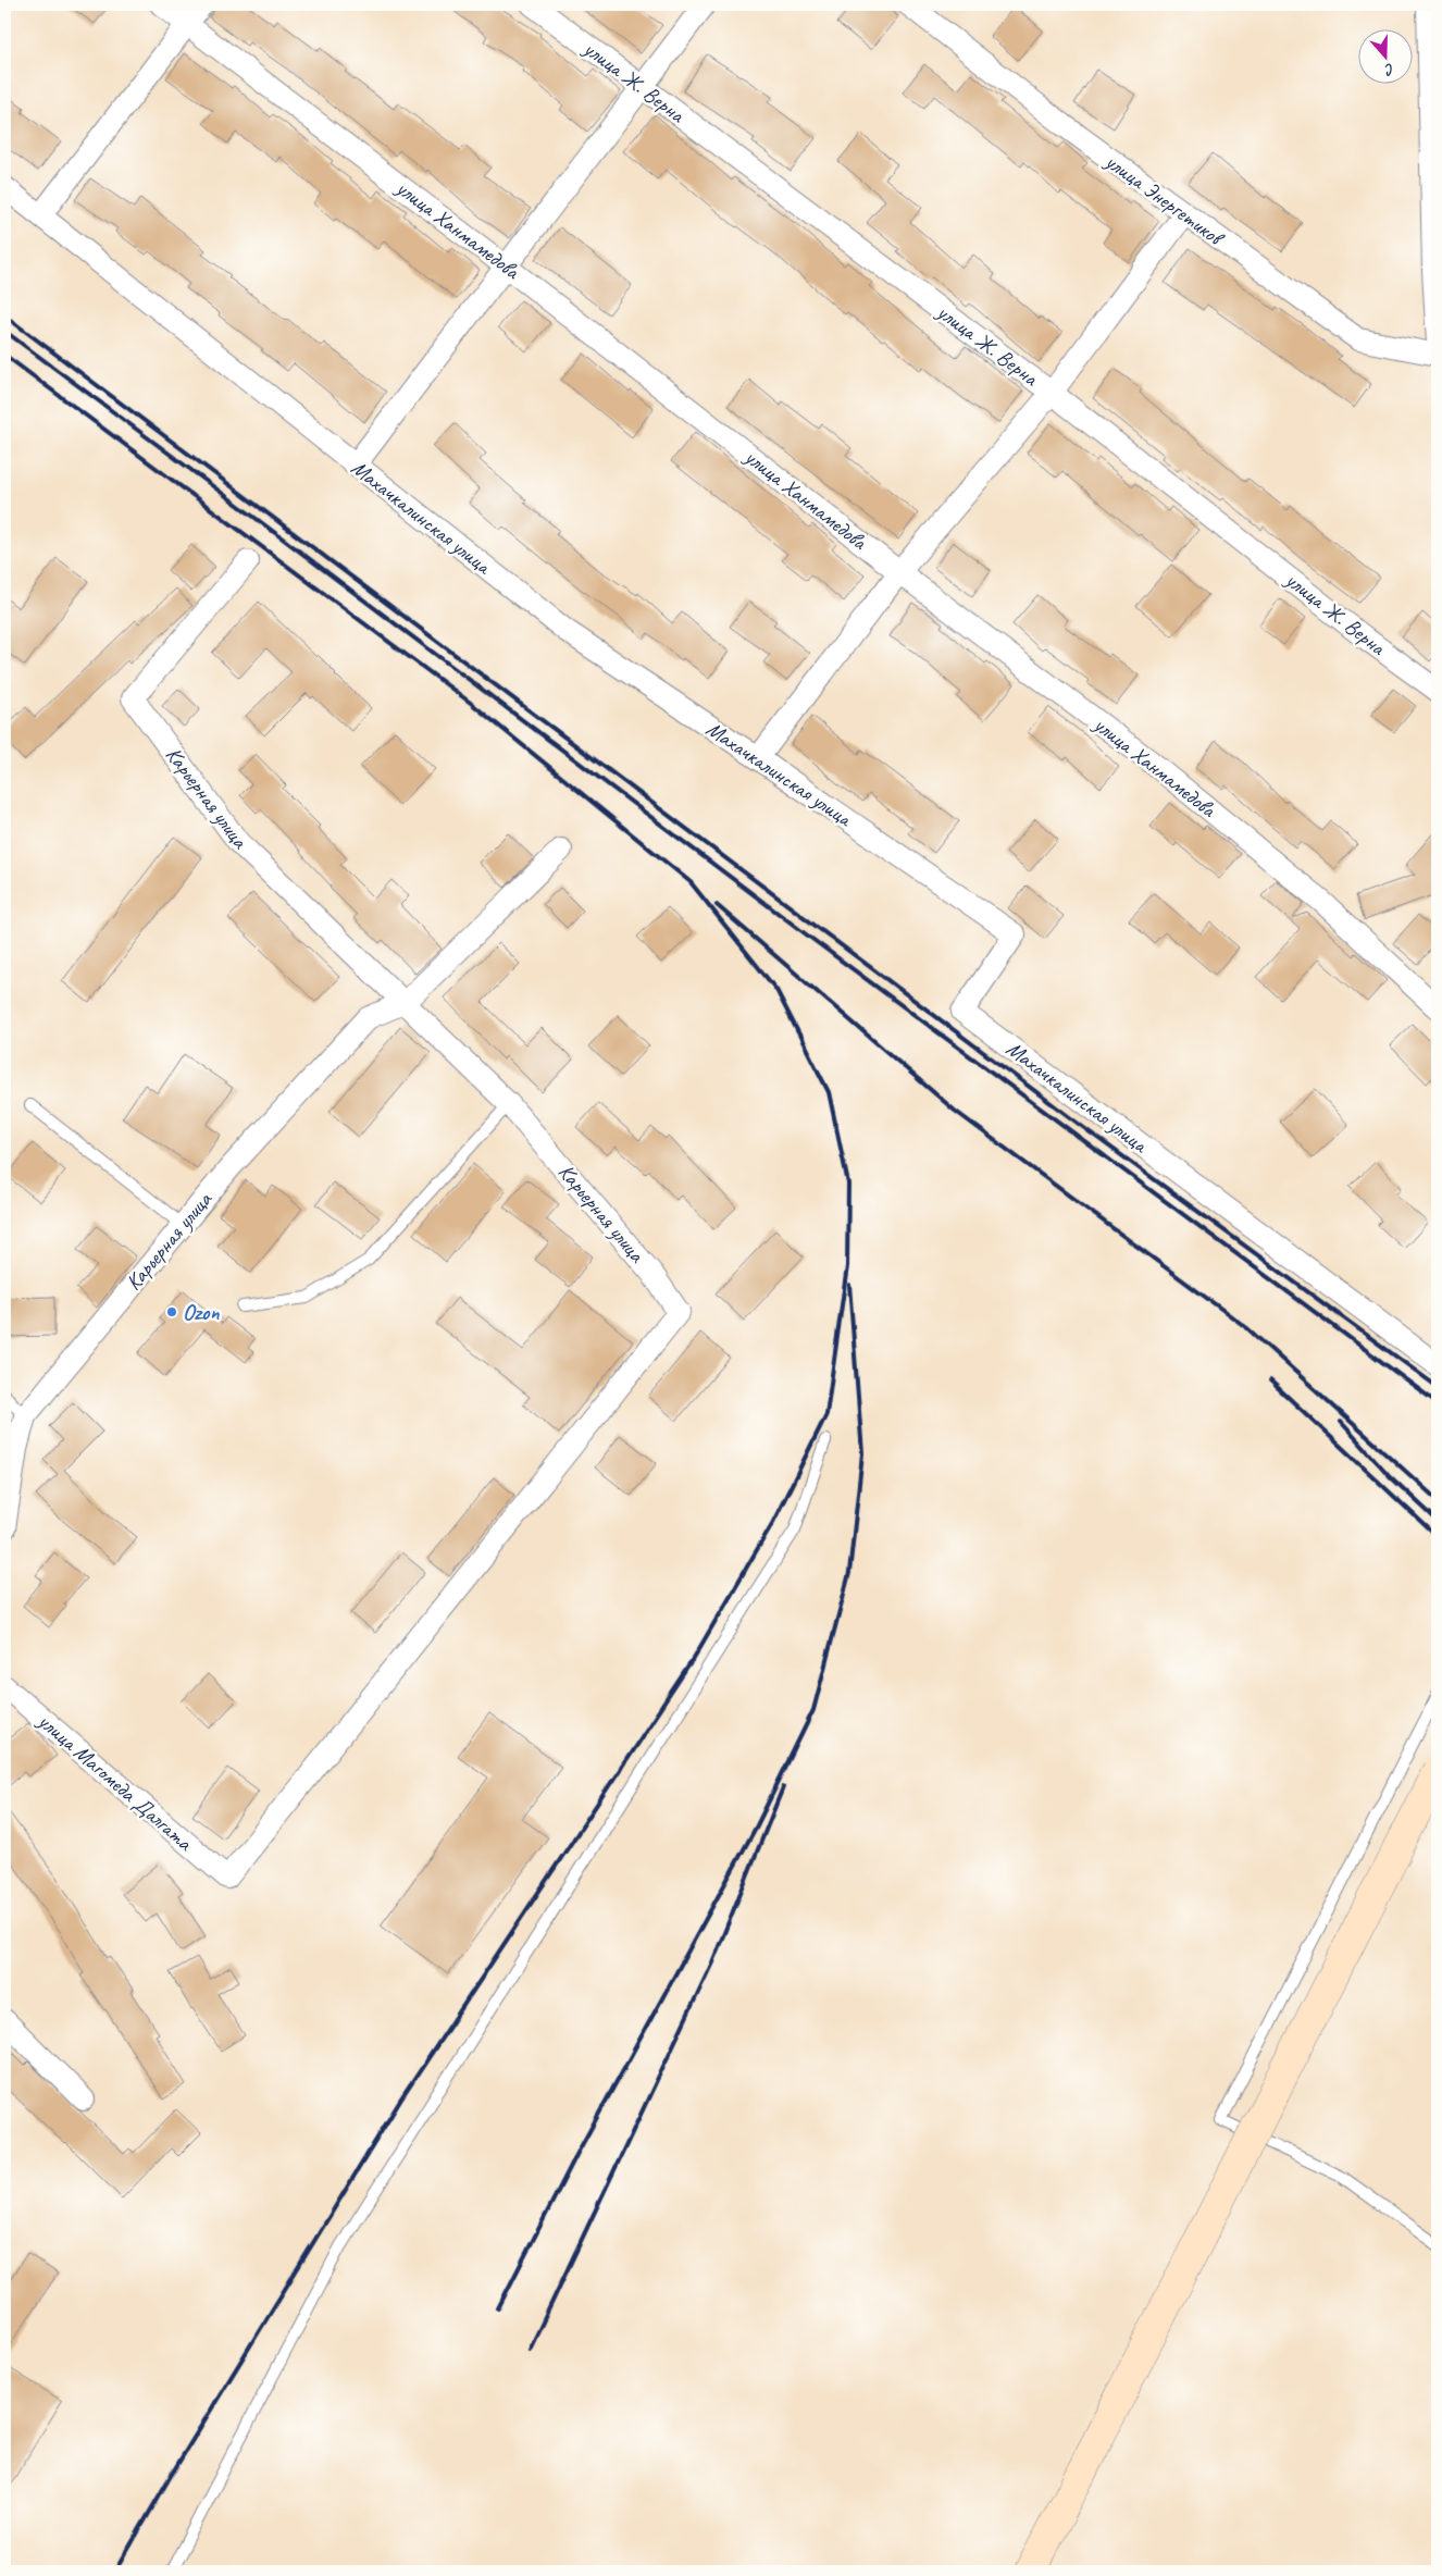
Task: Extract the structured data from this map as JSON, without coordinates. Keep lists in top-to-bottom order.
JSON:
{
  "streets": {
    "street": [
      "улица Ж. Верна",
      "улица Энергетиков",
      "улица Ханмамедова",
      "Махачкалинская улица",
      "Карьерная улица",
      "улица Магомеда Далгата"
    ]
  },
  "crossings": [
    ["Карьерная улица", "улица Магомеда Далгата"]
  ],
  "places": ["Ozon"],
  "north": "bottom"
}
